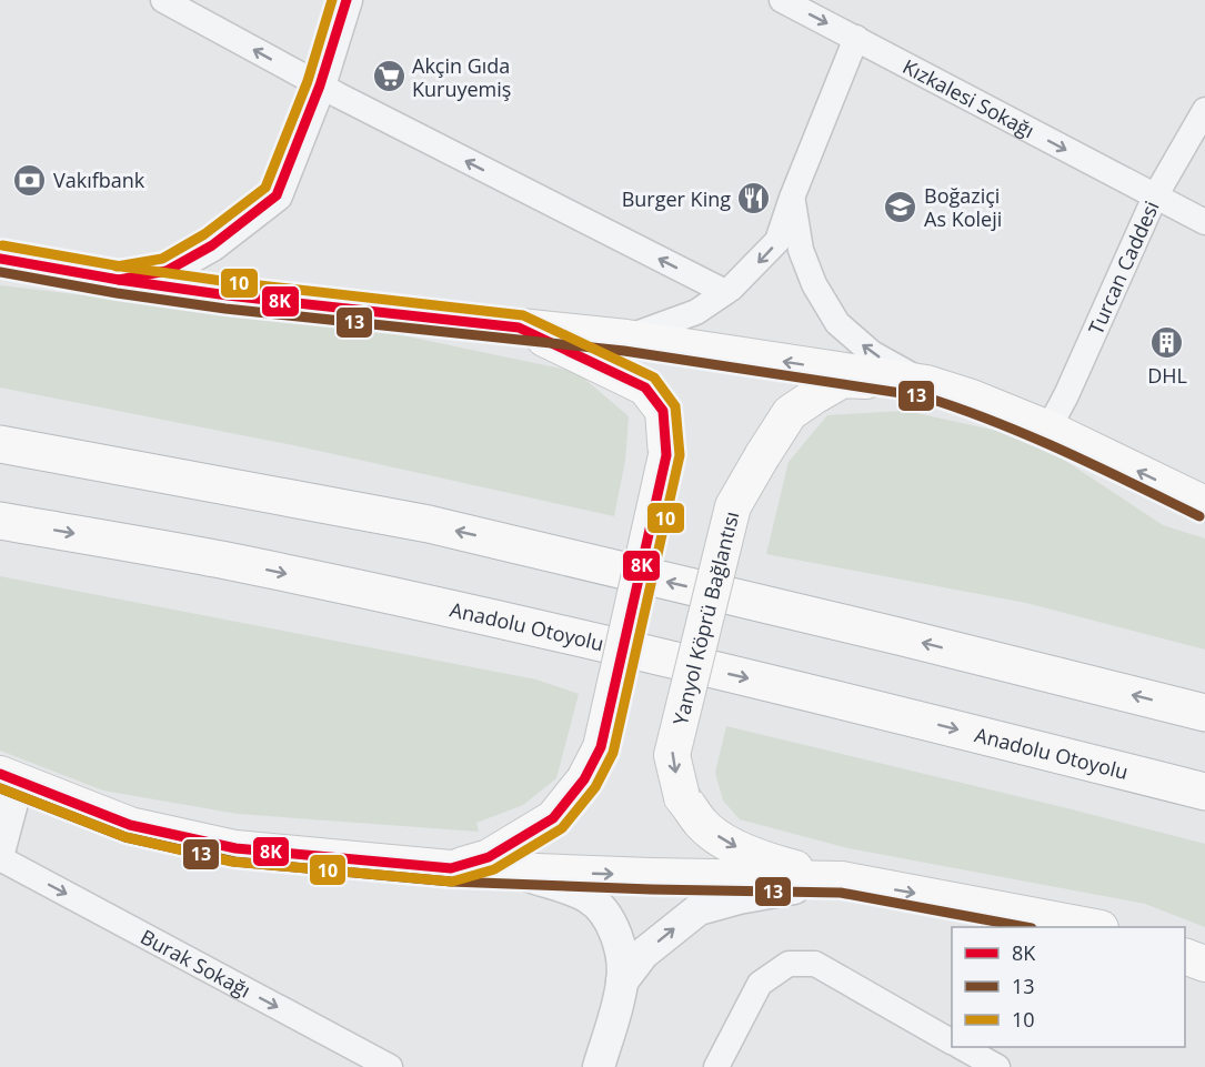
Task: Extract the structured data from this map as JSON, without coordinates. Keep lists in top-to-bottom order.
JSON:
{
  "streets": {
    "highway": ["Anadolu Otoyolu"],
    "main road": ["Yanyol Köprü Bağlantısı"],
    "street": ["Kızkalesi Sokağı", "Turcan Caddesi", "Burak Sokağı"]
  },
  "crossings": [
    ["Kızkalesi Sokağı", "Turcan Caddesi"]
  ],
  "one_way": ["Kızkalesi Sokağı", "Burak Sokağı"],
  "places": {
    "supermarket": ["Akçin Gıda Kuruyemiş"],
    "bank": ["Vakıfbank"],
    "restaurant": ["Burger King"],
    "school or university": ["Boğaziçi As Koleji"],
    "building": ["DHL"]
  },
  "lines": ["transit line 8K", "transit line 10", "transit line 13"],
  "legend": ["8K", "13", "10"]
}
